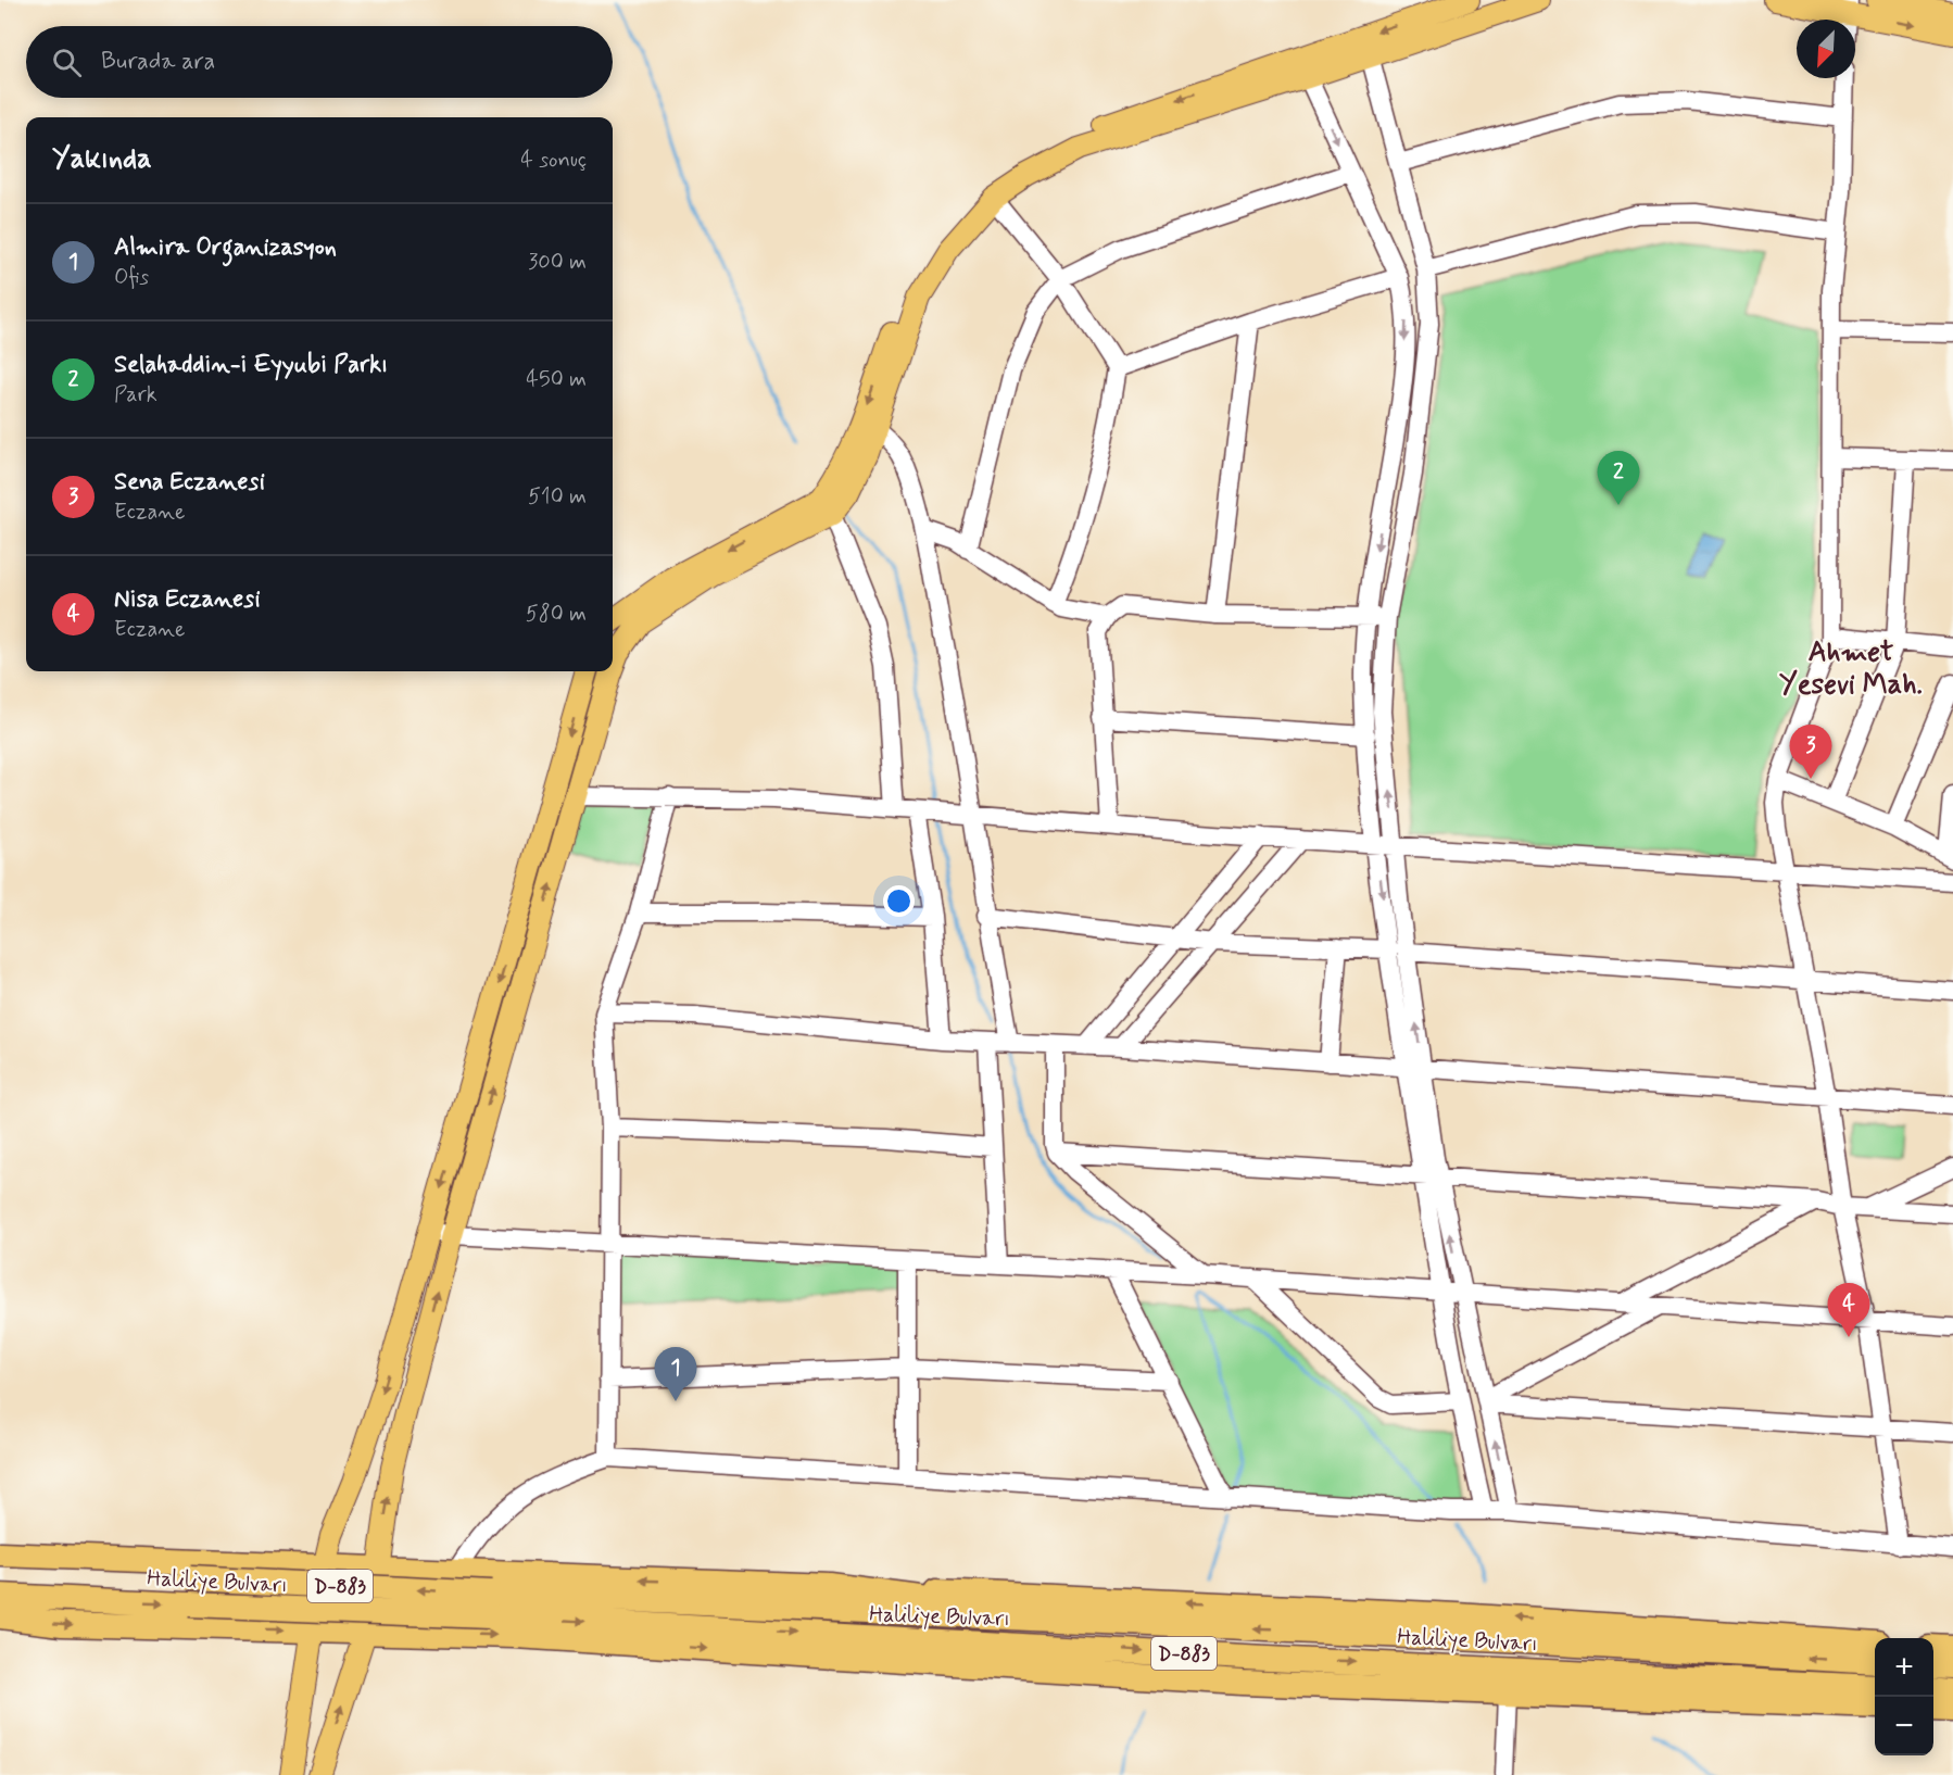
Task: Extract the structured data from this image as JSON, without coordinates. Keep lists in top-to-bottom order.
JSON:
{
  "streets": {
    "highway": ["Haliliye Bulvarı", "D-883"]
  },
  "districts": ["Ahmet Yesevi Mah."],
  "north": "bottom left",
  "page": {
    "search": "Burada ara",
    "heading": ["Yakında", "4 sonuç"],
    "list": [
      {
        "mark": "1",
        "name": "Almira Organizasyon",
        "note": "Ofis",
        "value": "300 m"
      },
      {
        "mark": "2",
        "name": "Selahaddin-i Eyyubi Parkı",
        "note": "Park",
        "value": "450 m"
      },
      {
        "mark": "3",
        "name": "Sena Eczanesi",
        "note": "Eczane",
        "value": "510 m"
      },
      {
        "mark": "4",
        "name": "Nisa Eczanesi",
        "note": "Eczane",
        "value": "580 m"
      }
    ],
    "pins": [
      "2",
      "3",
      "4",
      "1"
    ],
    "map_buttons": ["+", "−"]
  }
}
